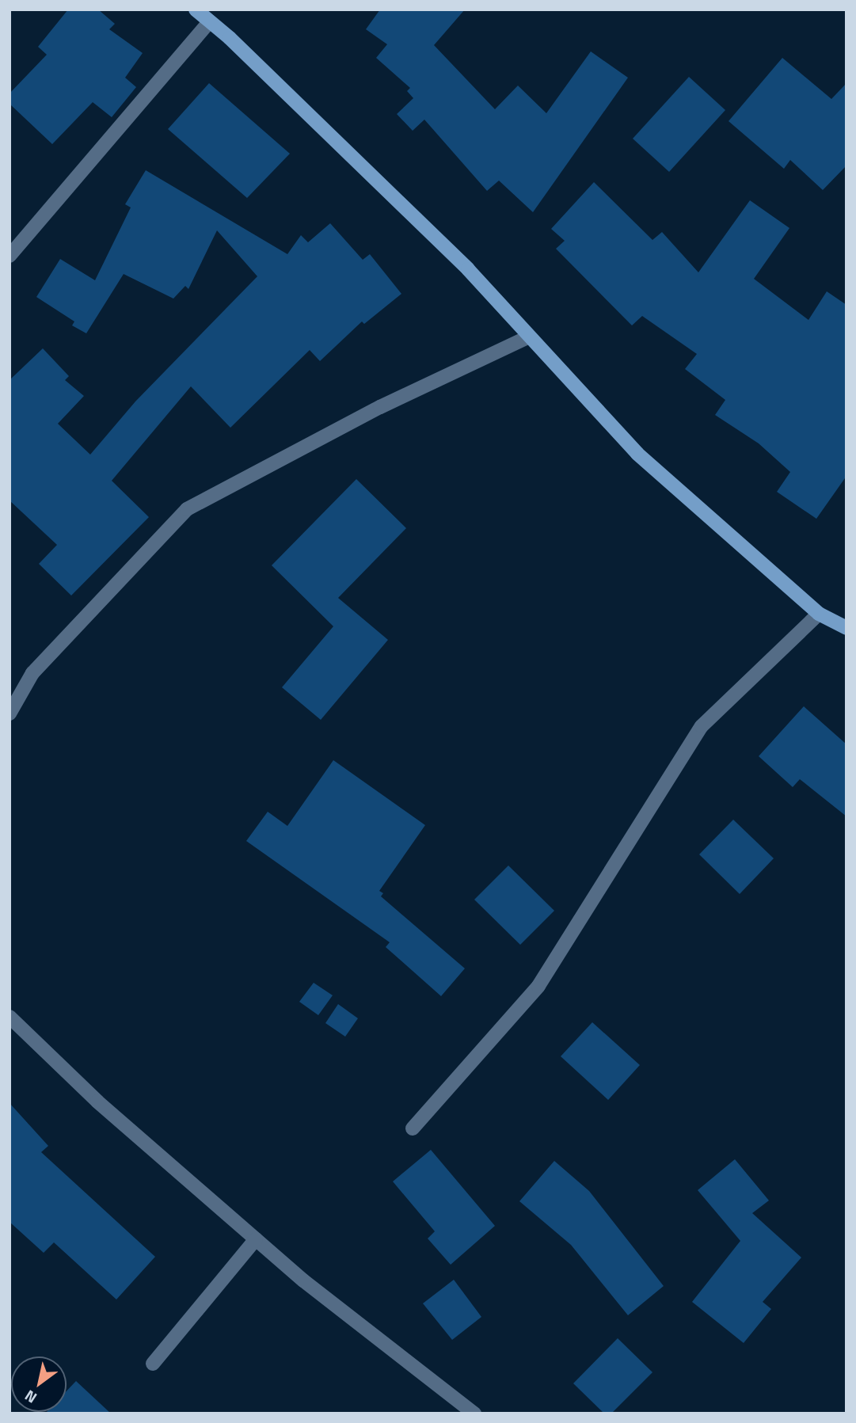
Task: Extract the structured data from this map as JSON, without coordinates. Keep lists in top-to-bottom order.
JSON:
{
  "north": "bottom left"
}
